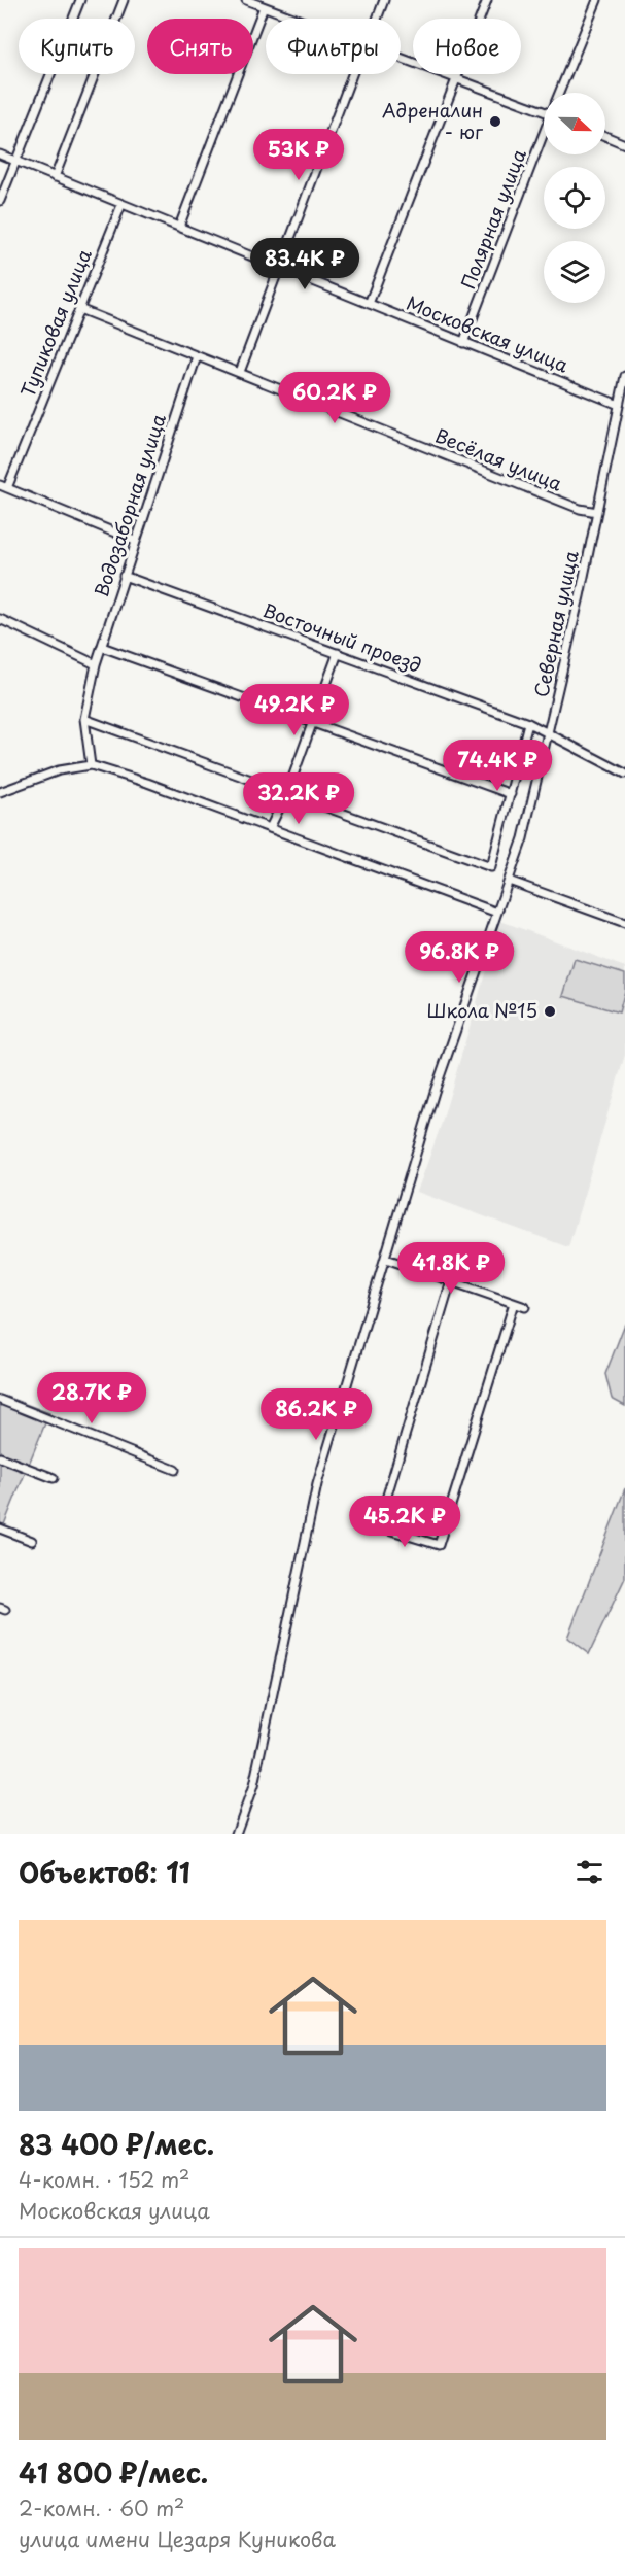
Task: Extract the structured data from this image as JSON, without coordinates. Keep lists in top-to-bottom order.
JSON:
{
  "streets": {
    "street": [
      "Полярная улица",
      "Тупиковая улица",
      "Московская улица",
      "Весёлая улица",
      "Водозаборная улица",
      "Северная улица",
      "Восточный проезд"
    ]
  },
  "crossings": [
    ["Полярная улица", "Московская улица"],
    ["Тупиковая улица", "Московская улица"],
    ["Тупиковая улица", "Весёлая улица"],
    ["Московская улица", "Северная улица"],
    ["Весёлая улица", "Водозаборная улица"],
    ["Весёлая улица", "Северная улица"],
    ["Водозаборная улица", "Восточный проезд"],
    ["Северная улица", "Восточный проезд"]
  ],
  "places": ["Адреналин - юг", "Школа №15"],
  "north": "right",
  "page": {
    "chip": [
      "Купить",
      "Снять",
      "Фильтры",
      "Новое"
    ],
    "price": [
      "53K ₽",
      "83.4K ₽",
      "60.2K ₽",
      "49.2K ₽",
      "74.4K ₽",
      "32.2K ₽",
      "96.8K ₽",
      "41.8K ₽",
      "28.7K ₽",
      "86.2K ₽",
      "45.2K ₽"
    ],
    "heading": "Объектов: 11",
    "list": [
      {
        "name": "83 400 ₽/мес.",
        "note": "4-комн. · 152 m² · Московская улица"
      },
      {
        "name": "41 800 ₽/мес.",
        "note": "2-комн. · 60 m² · улица имени Цезаря Куникова"
      }
    ]
  }
}
